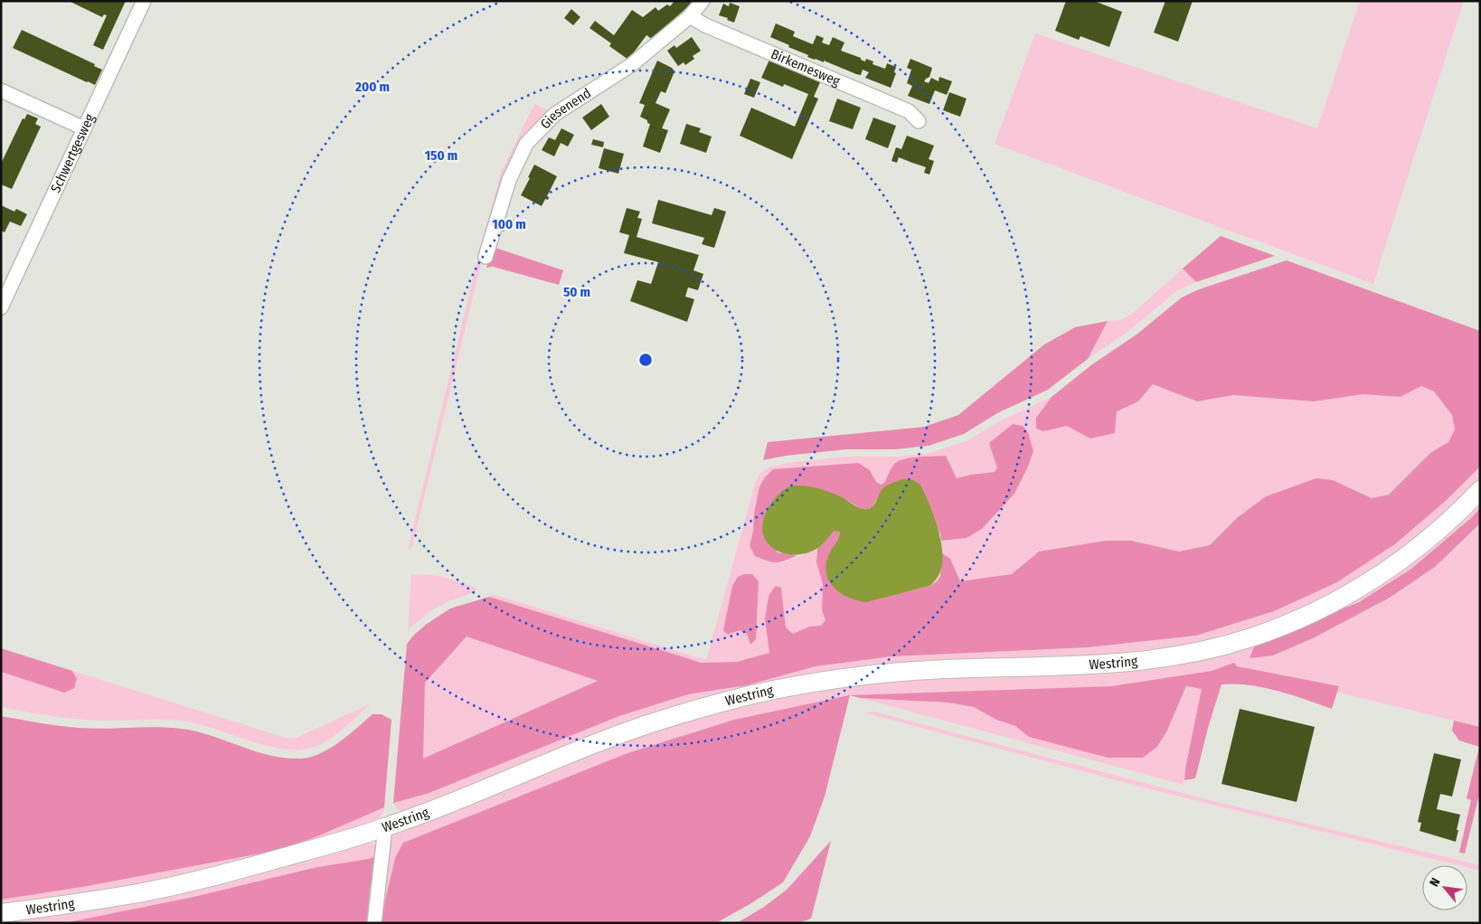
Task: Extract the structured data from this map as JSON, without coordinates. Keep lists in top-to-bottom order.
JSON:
{
  "streets": {
    "main road": ["Westring"],
    "street": ["Birkemesweg", "Giesenend", "Schwertgesweg"]
  },
  "crossings": [
    ["Birkemesweg", "Giesenend"]
  ],
  "north": "top left",
  "rings": [
    "200 m",
    "150 m",
    "100 m",
    "50 m"
  ]
}
